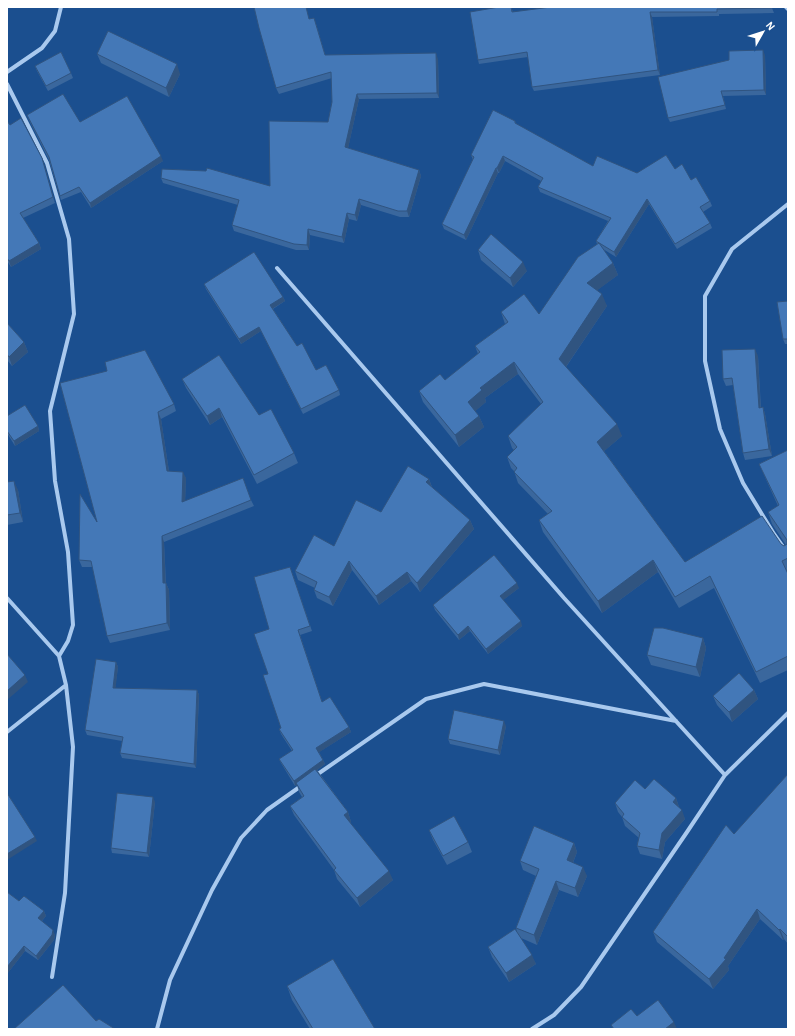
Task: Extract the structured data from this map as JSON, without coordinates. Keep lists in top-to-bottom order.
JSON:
{
  "north": "top right"
}
